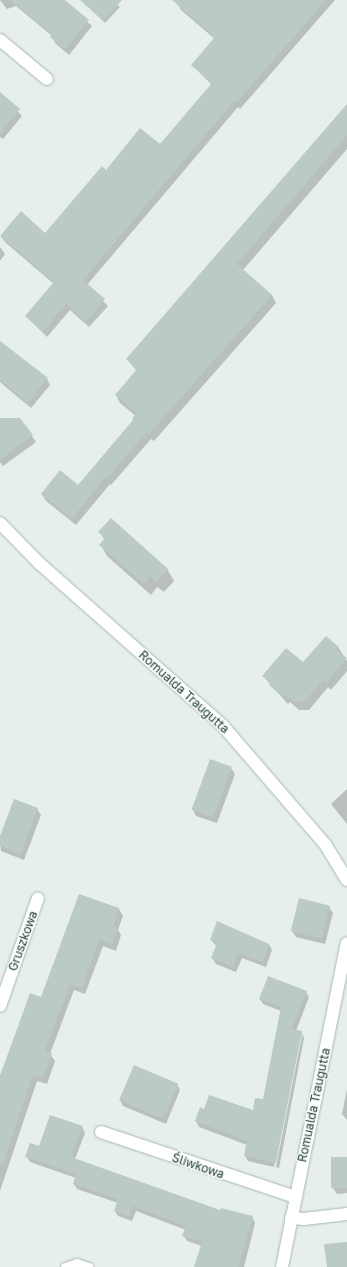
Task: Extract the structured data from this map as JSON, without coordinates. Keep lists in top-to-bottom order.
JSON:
{
  "streets": {
    "street": ["Romualda Traugutta", "Gruszkowa", "Śliwkowa"]
  },
  "crossings": [
    ["Romualda Traugutta", "Śliwkowa"]
  ]
}
